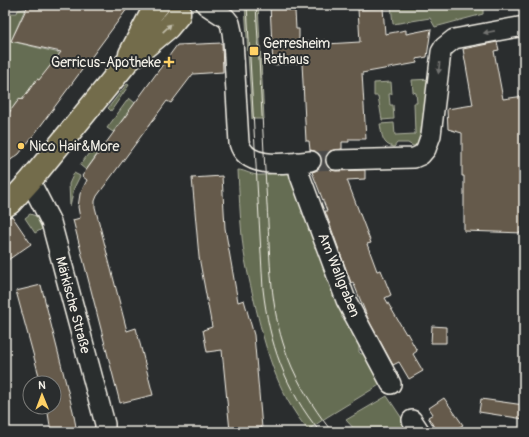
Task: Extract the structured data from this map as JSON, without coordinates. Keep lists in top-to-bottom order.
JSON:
{
  "streets": {
    "street": ["Am Wallgraben", "Märkische Straße"]
  },
  "places": {
    "transit": ["Gerresheim Rathaus"],
    "health": ["Gerricus-Apotheke"],
    "other": ["Nico Hair&More"]
  },
  "north": "top"
}
